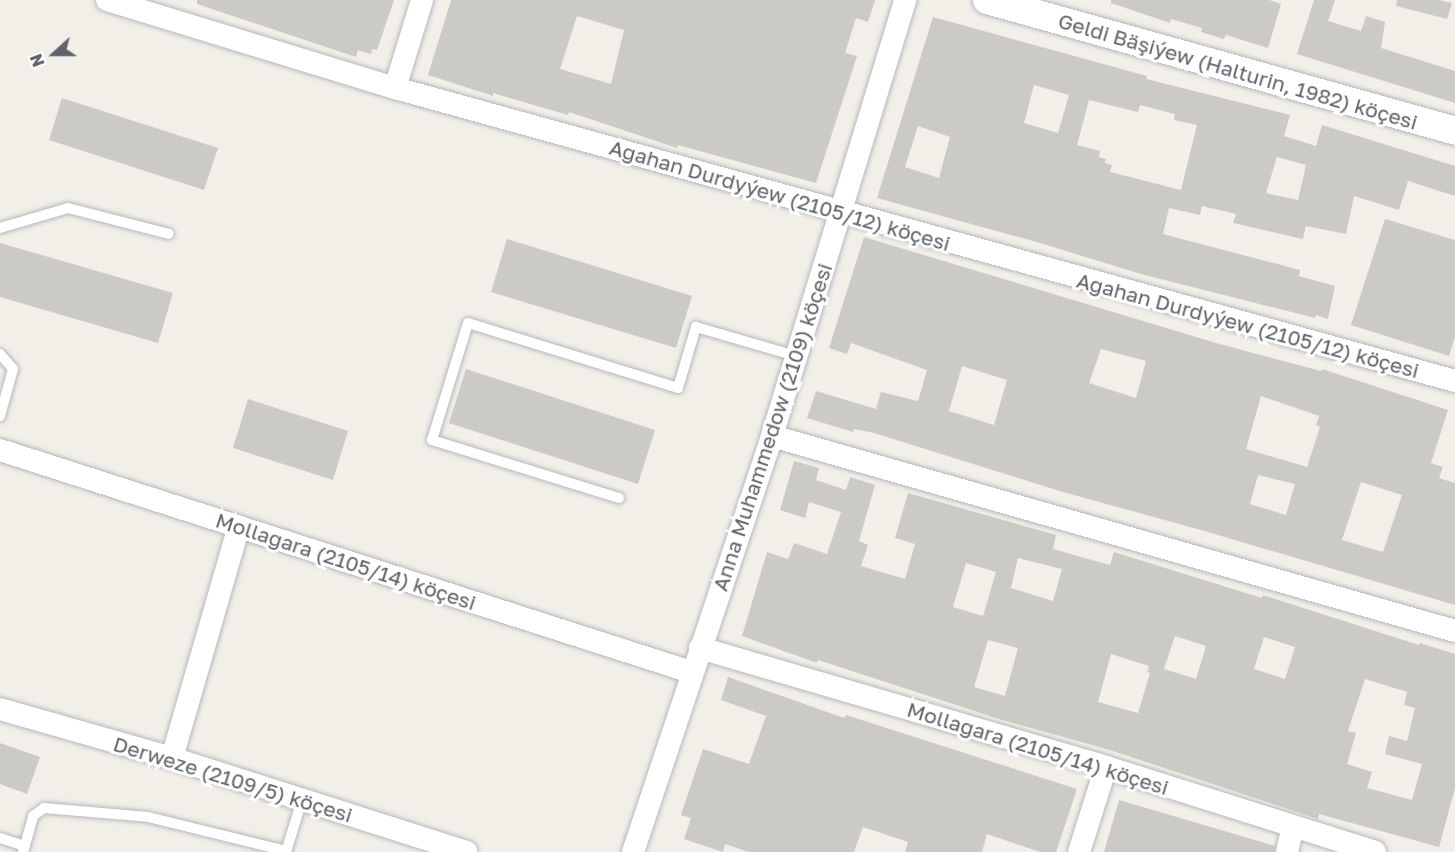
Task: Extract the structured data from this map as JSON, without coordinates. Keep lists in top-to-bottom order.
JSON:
{
  "streets": {
    "street": [
      "Geldi Bäşiýew (Halturin, 1982) köçesi",
      "Agahan Durdyýew (2105/12) köçesi",
      "Anna Muhammedow (2109) köçesi",
      "Mollagara (2105/14) köçesi",
      "Derweze (2109/5) köçesi"
    ]
  },
  "crossings": [
    ["Agahan Durdyýew (2105/12) köçesi", "Anna Muhammedow (2109) köçesi"],
    ["Anna Muhammedow (2109) köçesi", "Mollagara (2105/14) köçesi"]
  ],
  "north": "left"
}
